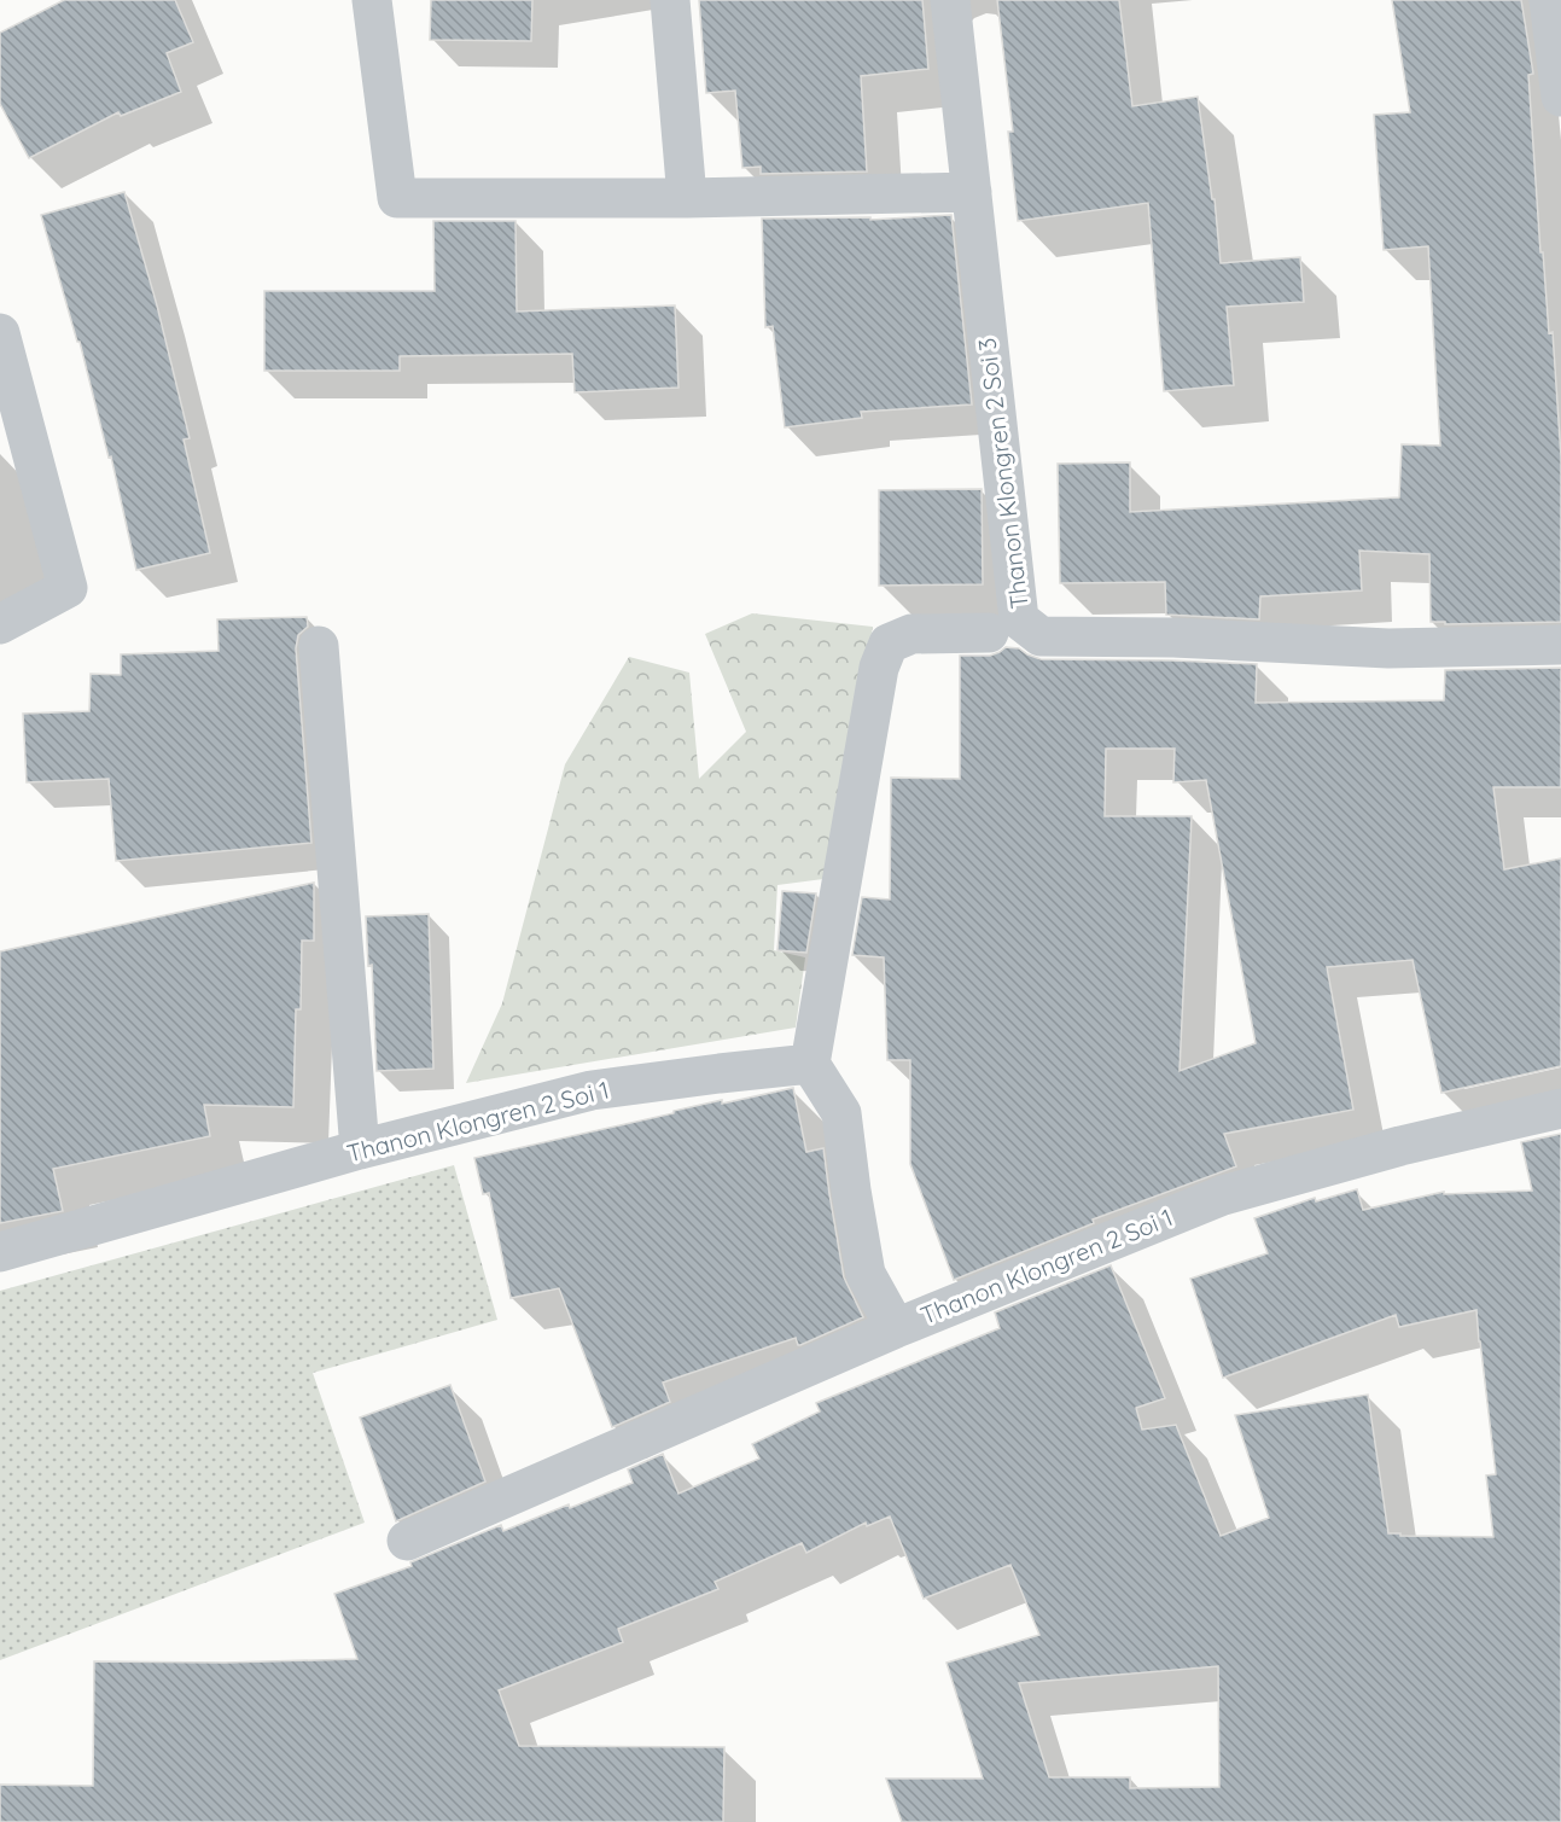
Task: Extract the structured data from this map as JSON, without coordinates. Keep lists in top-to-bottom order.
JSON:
{
  "streets": {
    "street": ["Thanon Klongren 2 Soi 3", "Thanon Klongren 2 Soi 1"]
  }
}
